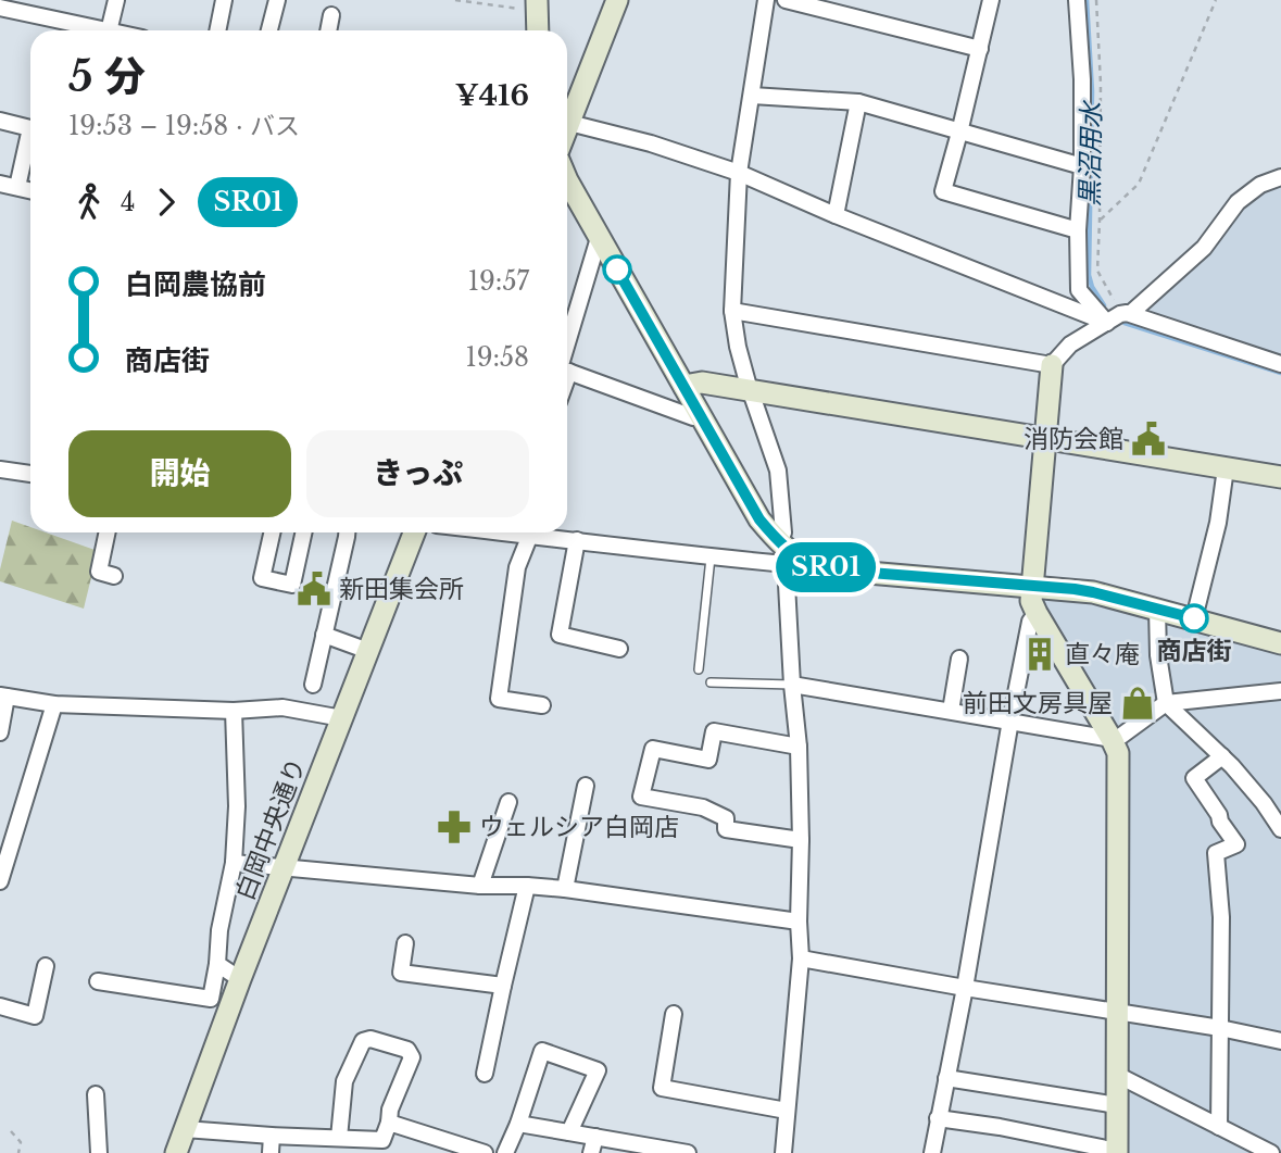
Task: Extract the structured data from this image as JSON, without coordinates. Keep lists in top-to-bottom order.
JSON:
{
  "streets": {
    "street": ["白岡中央通り"]
  },
  "water": ["黒沼用水"],
  "places": {
    "public building": ["消防会館", "新田集会所"],
    "other": ["商店街"],
    "building": ["直々庵"],
    "shop": ["前田文房具屋"],
    "pharmacy": ["ウェルシア白岡店"]
  },
  "lines": ["bus line SR01"],
  "page": {
    "on_map": "SR01",
    "heading": ["5 分", "19:53 – 19:58 · バス", "¥416"],
    "legs": ["4", "SR01"],
    "list": [
      {
        "name": "白岡農協前",
        "value": "19:57"
      },
      {
        "name": "商店街",
        "value": "19:58"
      }
    ],
    "buttons": ["開始", "きっぷ"]
  }
}
